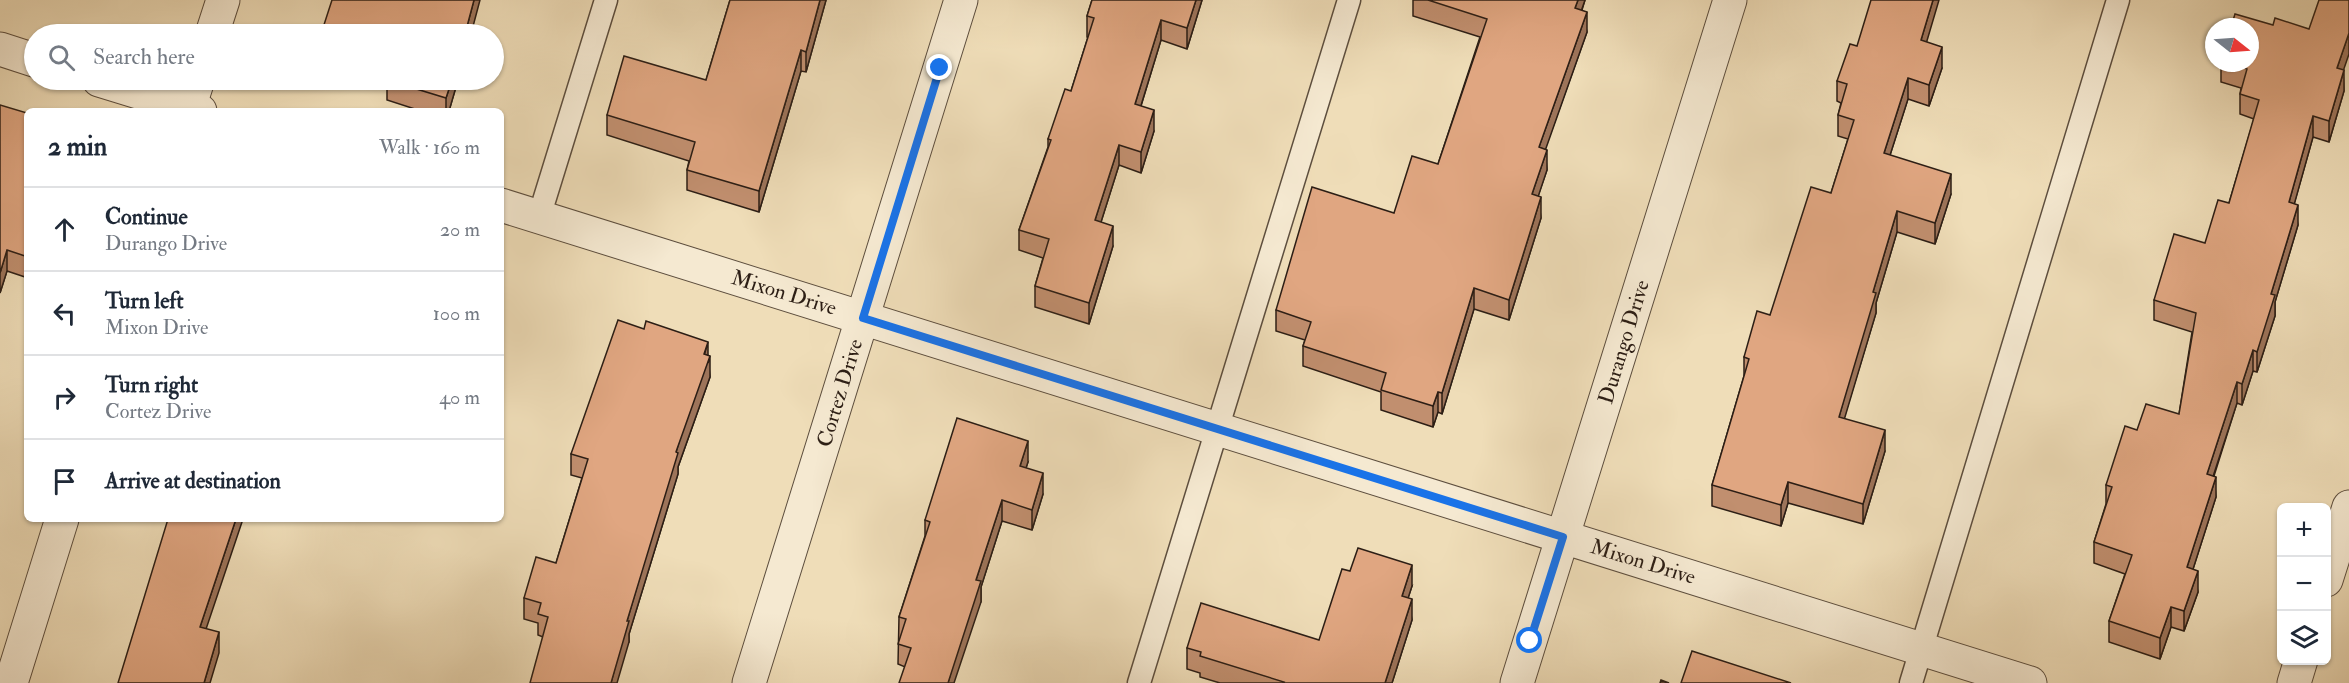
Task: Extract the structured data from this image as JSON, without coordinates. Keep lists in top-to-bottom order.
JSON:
{
  "streets": {
    "street": ["Mixon Drive", "Durango Drive", "Cortez Drive"]
  },
  "crossings": [
    ["Mixon Drive", "Durango Drive"],
    ["Mixon Drive", "Cortez Drive"]
  ],
  "north": "right",
  "page": {
    "search": "Search here",
    "heading": ["2 min", "Walk · 160 m"],
    "list": [
      ["Continue", "Durango Drive", "20 m"],
      ["Turn left", "Mixon Drive", "100 m"],
      ["Turn right", "Cortez Drive", "40 m"],
      "Arrive at destination"
    ],
    "map_buttons": ["+", "−"]
  }
}
